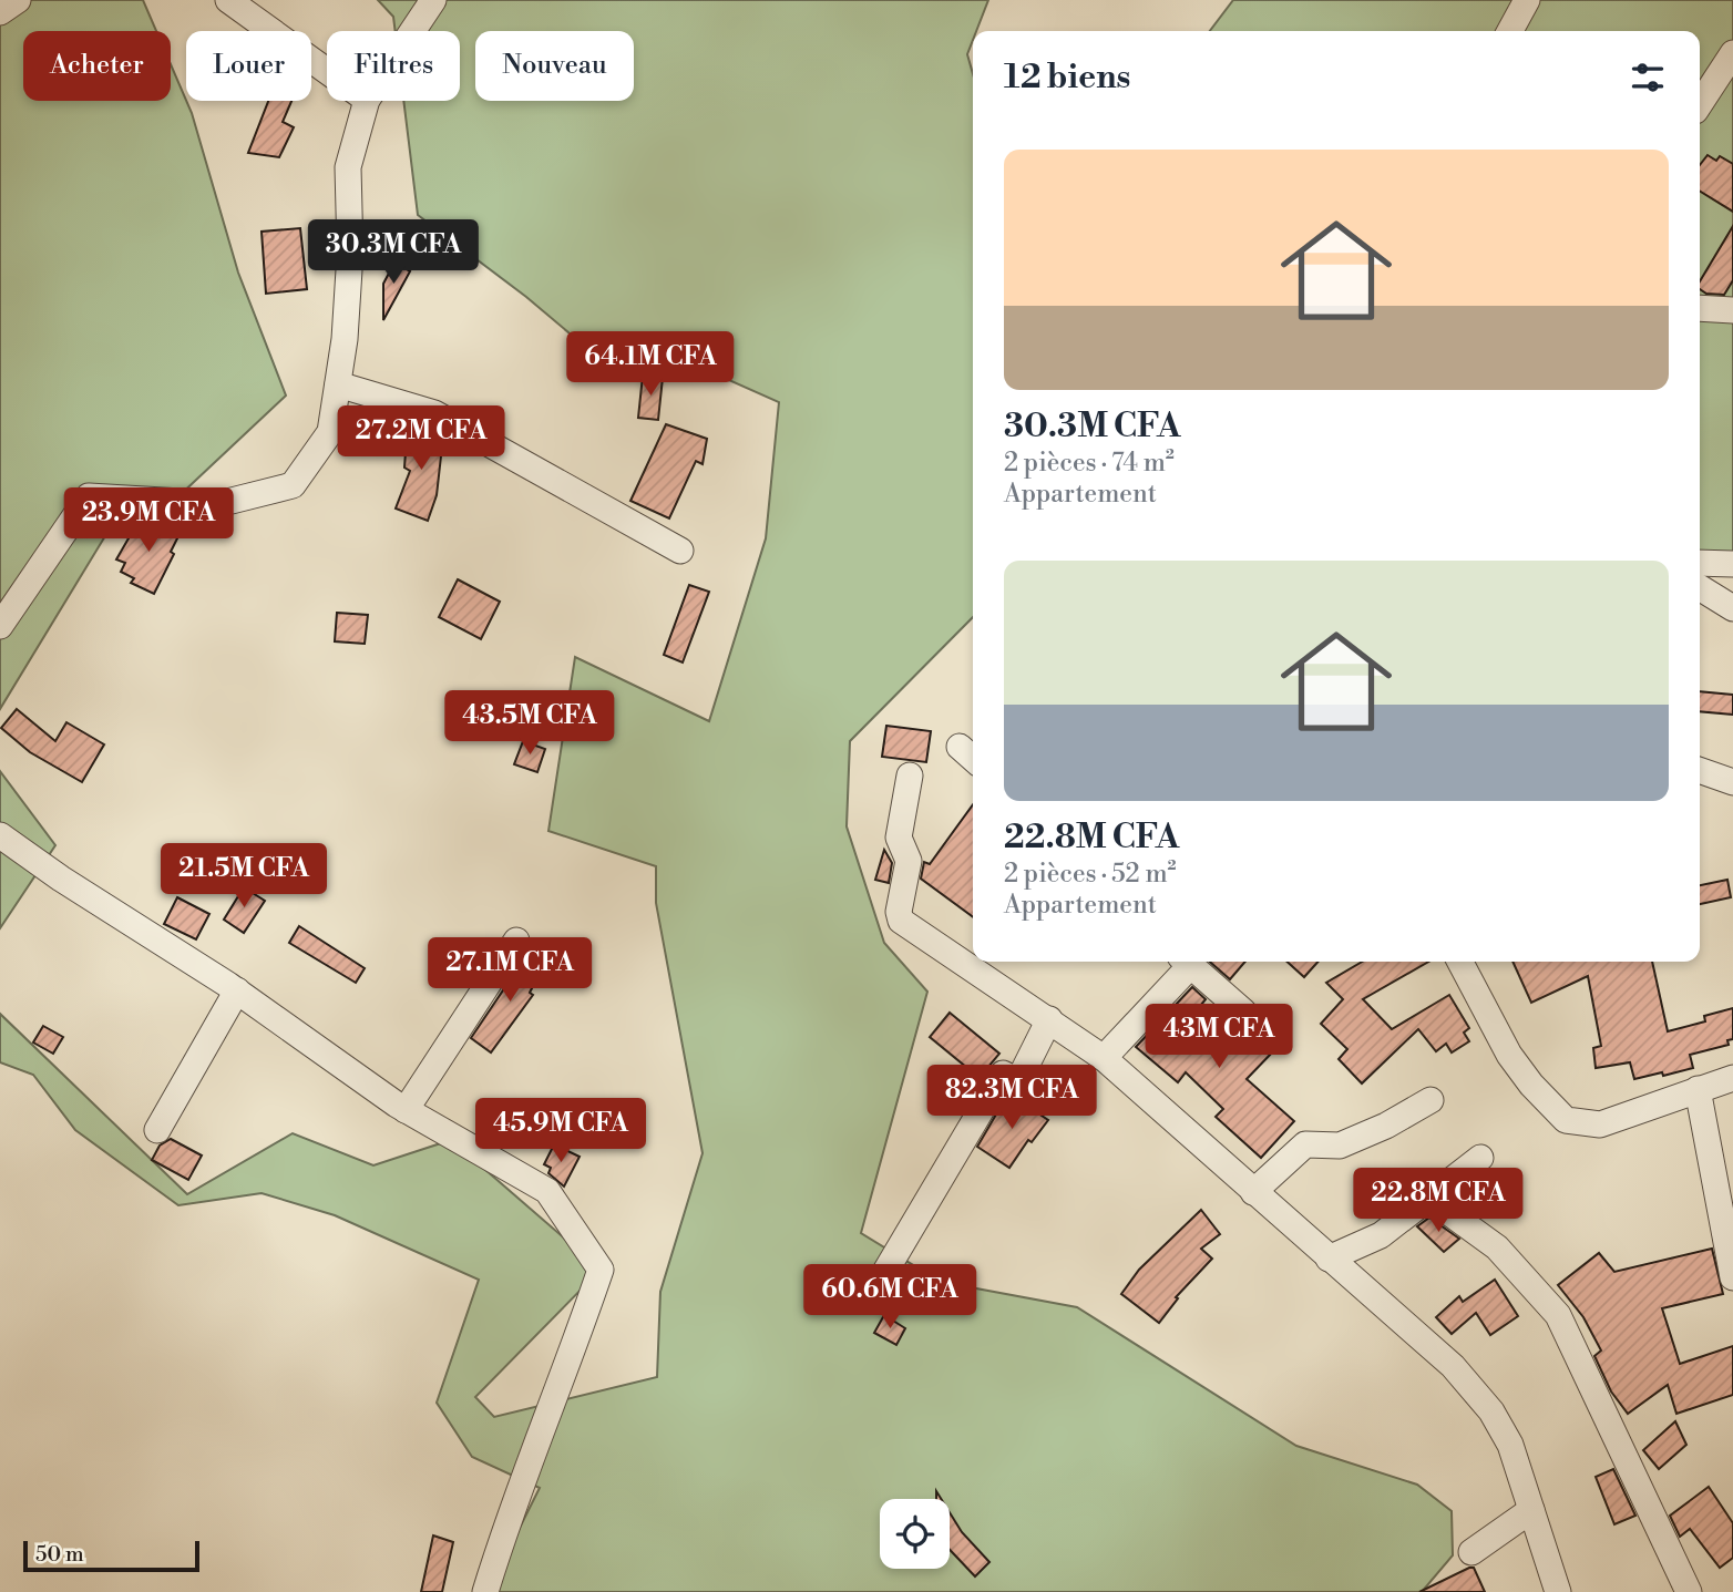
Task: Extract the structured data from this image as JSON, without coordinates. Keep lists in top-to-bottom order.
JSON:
{
  "scale_bar": "50 m",
  "page": {
    "chip": [
      "Acheter",
      "Louer",
      "Filtres",
      "Nouveau"
    ],
    "heading": "12 biens",
    "list": [
      {
        "name": "30.3M CFA",
        "note": "2 pièces · 74 m² · Appartement"
      },
      {
        "name": "22.8M CFA",
        "note": "2 pièces · 52 m² · Appartement"
      }
    ],
    "price": [
      "30.3M CFA",
      "64.1M CFA",
      "27.2M CFA",
      "23.9M CFA",
      "43.5M CFA",
      "21.5M CFA",
      "27.1M CFA",
      "43M CFA",
      "82.3M CFA",
      "45.9M CFA",
      "22.8M CFA",
      "60.6M CFA"
    ],
    "scale": "50 m"
  }
}
